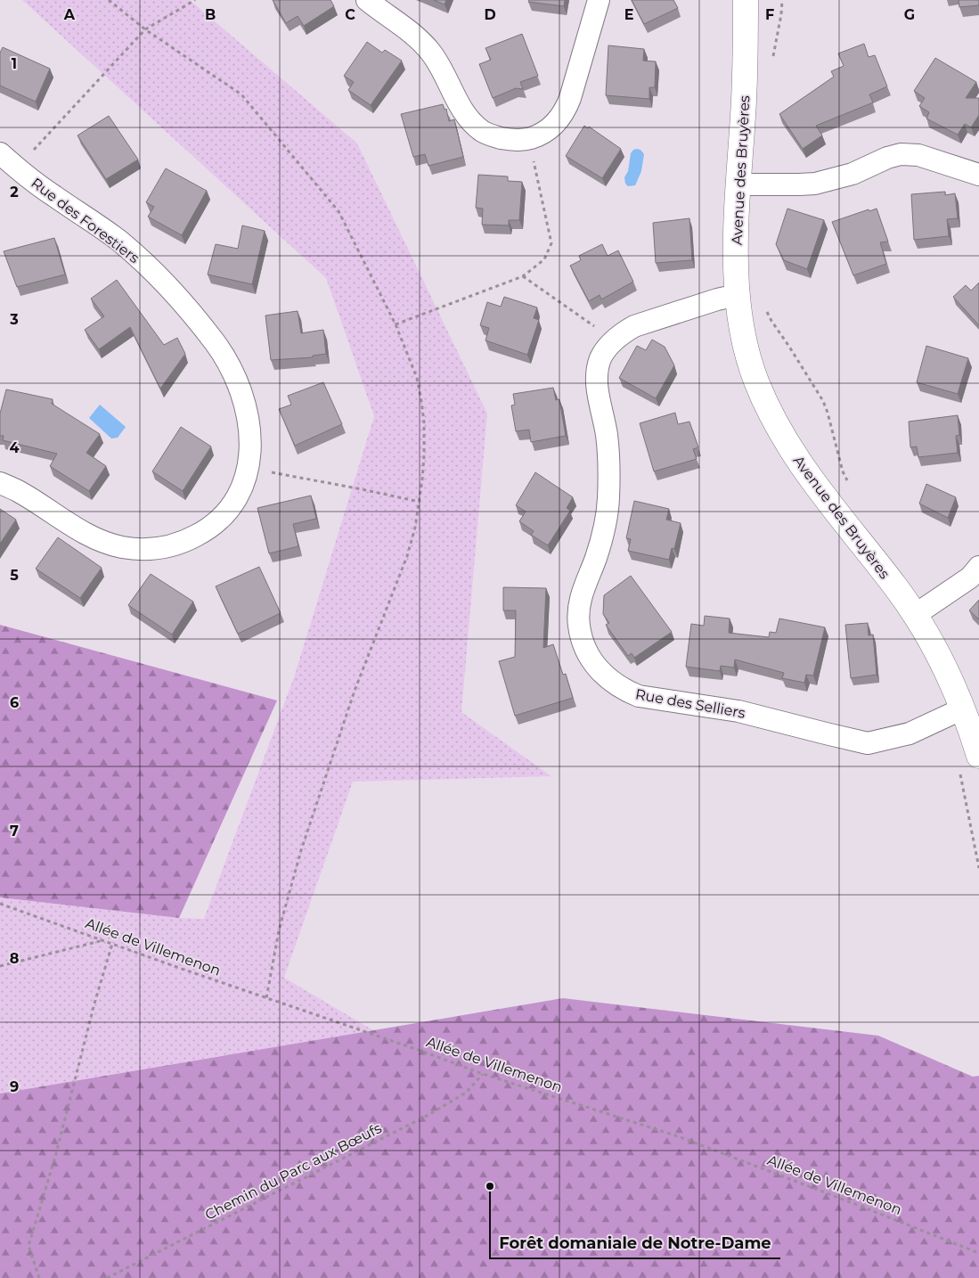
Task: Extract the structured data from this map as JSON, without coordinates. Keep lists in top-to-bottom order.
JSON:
{
  "streets": {
    "street": ["Avenue des Bruyères", "Rue des Forestiers", "Rue des Selliers"],
    "path": ["Allée de Villemenon", "Chemin du Parc aux Bœufs"]
  },
  "crossings": [
    ["Avenue des Bruyères", "Rue des Selliers"],
    ["Allée de Villemenon", "Chemin du Parc aux Bœufs"]
  ],
  "places": ["Forêt domaniale de Notre-Dame"],
  "grid": {
    "columns": [
      "A",
      "B",
      "C",
      "D",
      "E",
      "F",
      "G"
    ],
    "rows": [
      "1",
      "2",
      "3",
      "4",
      "5",
      "6",
      "7",
      "8",
      "9"
    ]
  }
}
